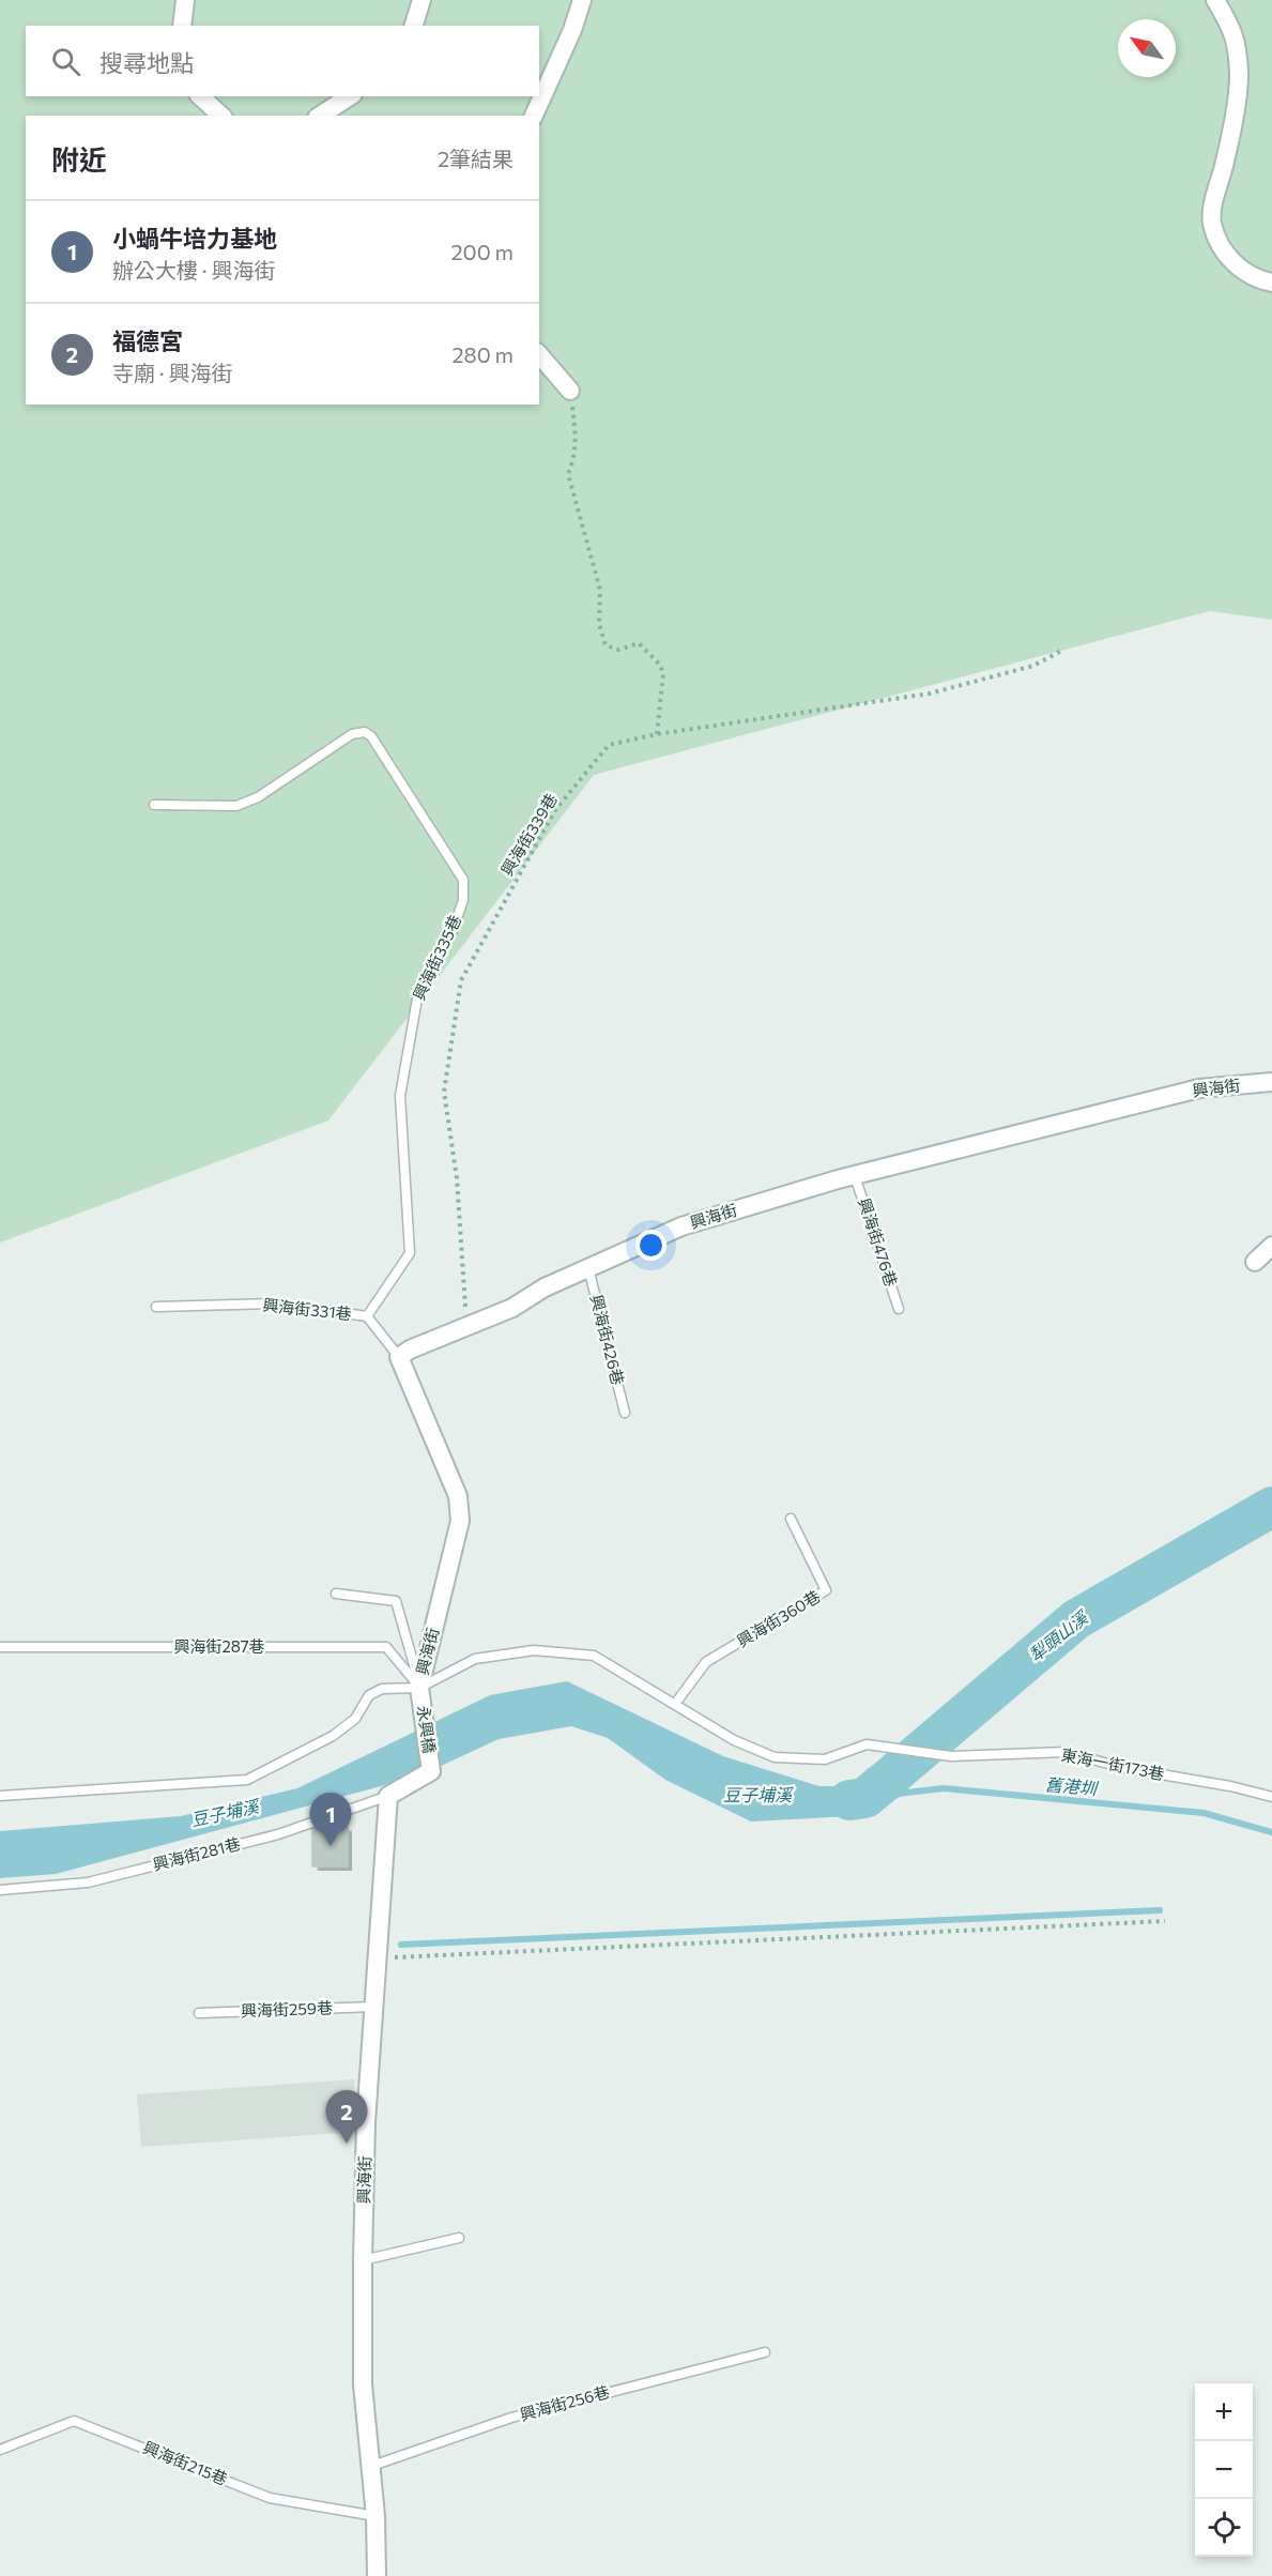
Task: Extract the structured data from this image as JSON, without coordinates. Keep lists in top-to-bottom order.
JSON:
{
  "streets": {
    "street": ["興海街", "永興橋"],
    "lane": [
      "興海街335巷",
      "興海街476巷",
      "興海街331巷",
      "興海街426巷",
      "興海街360巷",
      "興海街287巷",
      "東海一街173巷",
      "興海街281巷",
      "興海街259巷",
      "興海街256巷",
      "興海街215巷"
    ],
    "path": ["興海街339巷"]
  },
  "crossings": [
    ["興海街339巷", "興海街"],
    ["興海街335巷", "興海街331巷"],
    ["興海街", "興海街476巷"],
    ["興海街", "興海街331巷"],
    ["興海街", "興海街426巷"],
    ["興海街", "興海街287巷"],
    ["興海街", "永興橋"],
    ["興海街", "興海街281巷"],
    ["興海街", "興海街259巷"],
    ["興海街", "興海街256巷"],
    ["興海街", "興海街215巷"],
    ["興海街360巷", "東海一街173巷"],
    ["興海街287巷", "永興橋"],
    ["永興橋", "興海街281巷"]
  ],
  "water": ["犁頭山溪", "舊港圳", "豆子埔溪"],
  "north": "top left",
  "page": {
    "search": "搜尋地點",
    "heading": ["附近", "2筆結果"],
    "list": [
      {
        "mark": "1",
        "name": "小蝸牛培力基地",
        "note": "辦公大樓 · 興海街",
        "value": "200 m"
      },
      {
        "mark": "2",
        "name": "福德宮",
        "note": "寺廟 · 興海街",
        "value": "280 m"
      }
    ],
    "pins": ["1", "2"],
    "map_buttons": ["+", "−"]
  }
}
